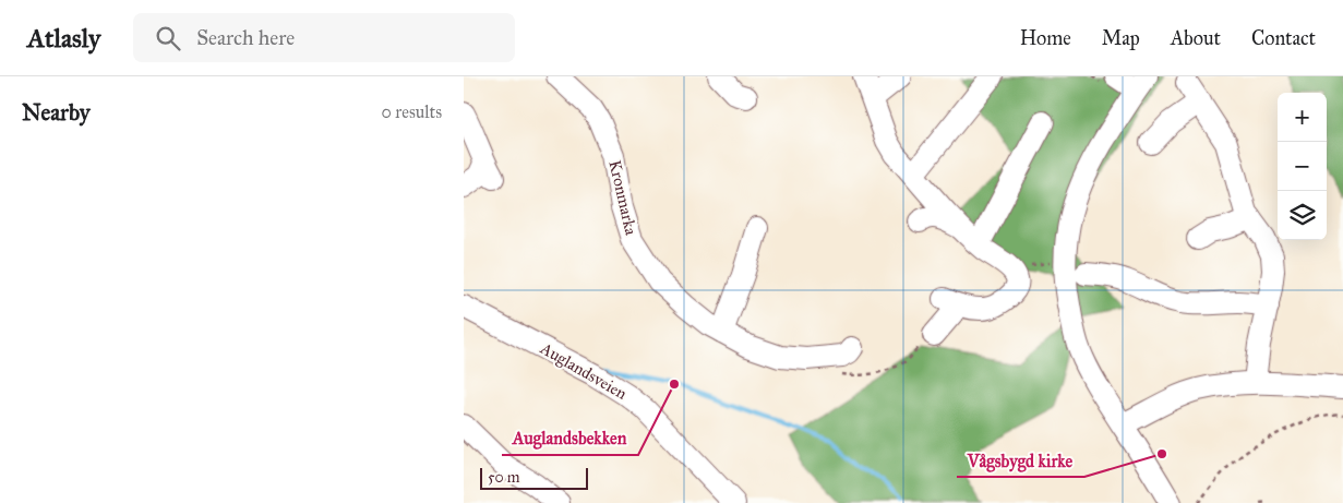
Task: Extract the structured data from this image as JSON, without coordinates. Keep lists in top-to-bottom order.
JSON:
{
  "streets": {
    "street": ["Kronmarka", "Auglandsveien"]
  },
  "places": ["Auglandsbekken", "Vågsbygd kirke"],
  "scale_bar": "50 m",
  "page": {
    "header": "Atlasly",
    "search": "Search here",
    "nav": [
      "Home",
      "Map",
      "About",
      "Contact"
    ],
    "heading": ["Nearby", "0 results"],
    "map_buttons": ["+", "−"],
    "scale": "50 m"
  }
}
